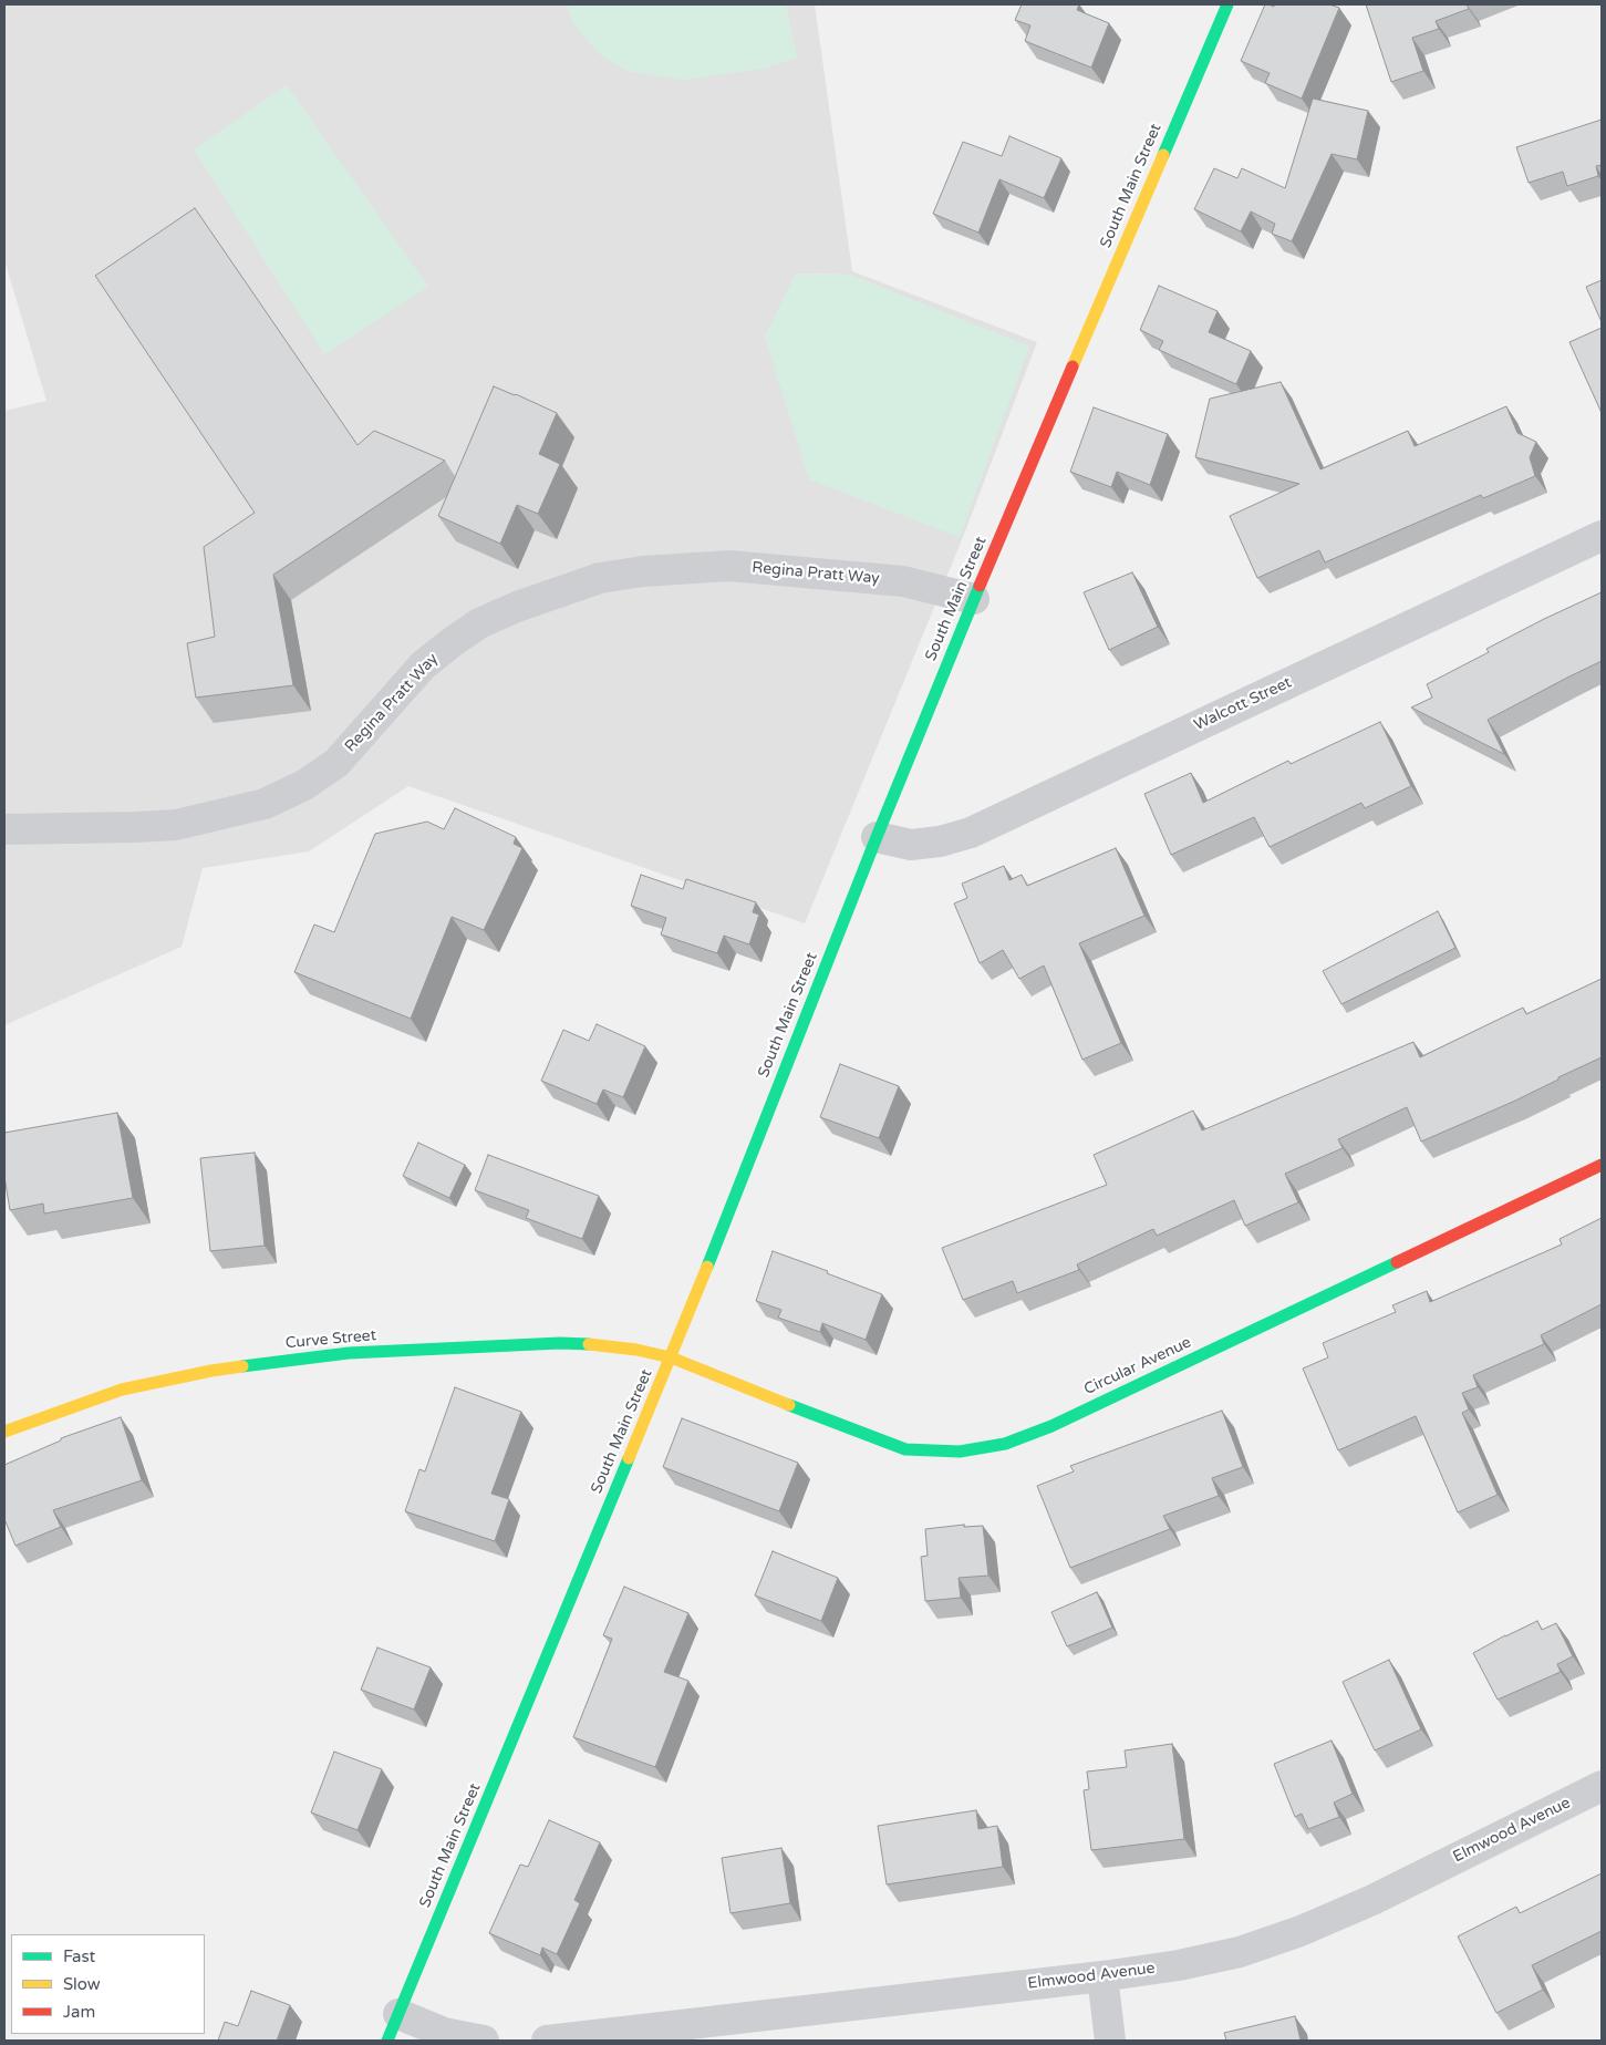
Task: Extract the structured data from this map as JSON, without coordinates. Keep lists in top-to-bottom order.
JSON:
{
  "streets": {
    "main road": ["South Main Street", "Curve Street", "Circular Avenue"],
    "street": ["Regina Pratt Way", "Walcott Street", "Elmwood Avenue"]
  },
  "crossings": [
    ["South Main Street", "Regina Pratt Way"],
    ["South Main Street", "Walcott Street"],
    ["South Main Street", "Curve Street"],
    ["South Main Street", "Circular Avenue"],
    ["Curve Street", "Circular Avenue"]
  ],
  "legend": ["Fast", "Slow", "Jam"]
}
